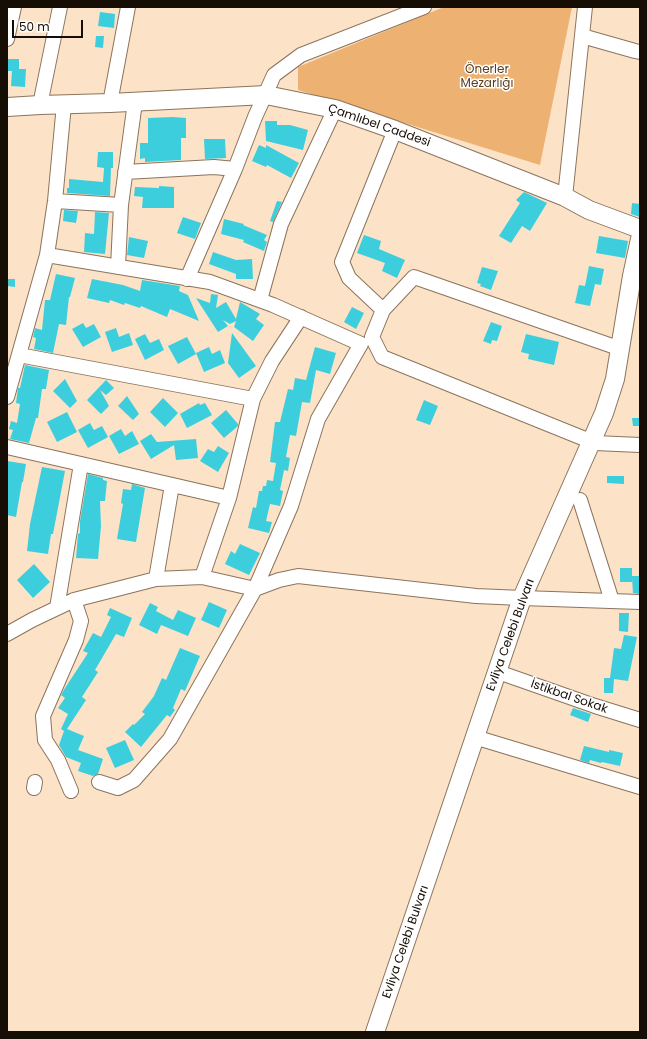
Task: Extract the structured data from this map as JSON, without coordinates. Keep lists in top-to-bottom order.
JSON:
{
  "streets": {
    "main road": ["Çamlıbel Caddesi", "Evliya Celebi Bulvarı"],
    "street": ["İstikbal Sokak"]
  },
  "crossings": [
    ["Evliya Celebi Bulvarı", "İstikbal Sokak"]
  ],
  "parks": ["Önerler Mezarlığı"],
  "scale_bar": "50 m"
}
